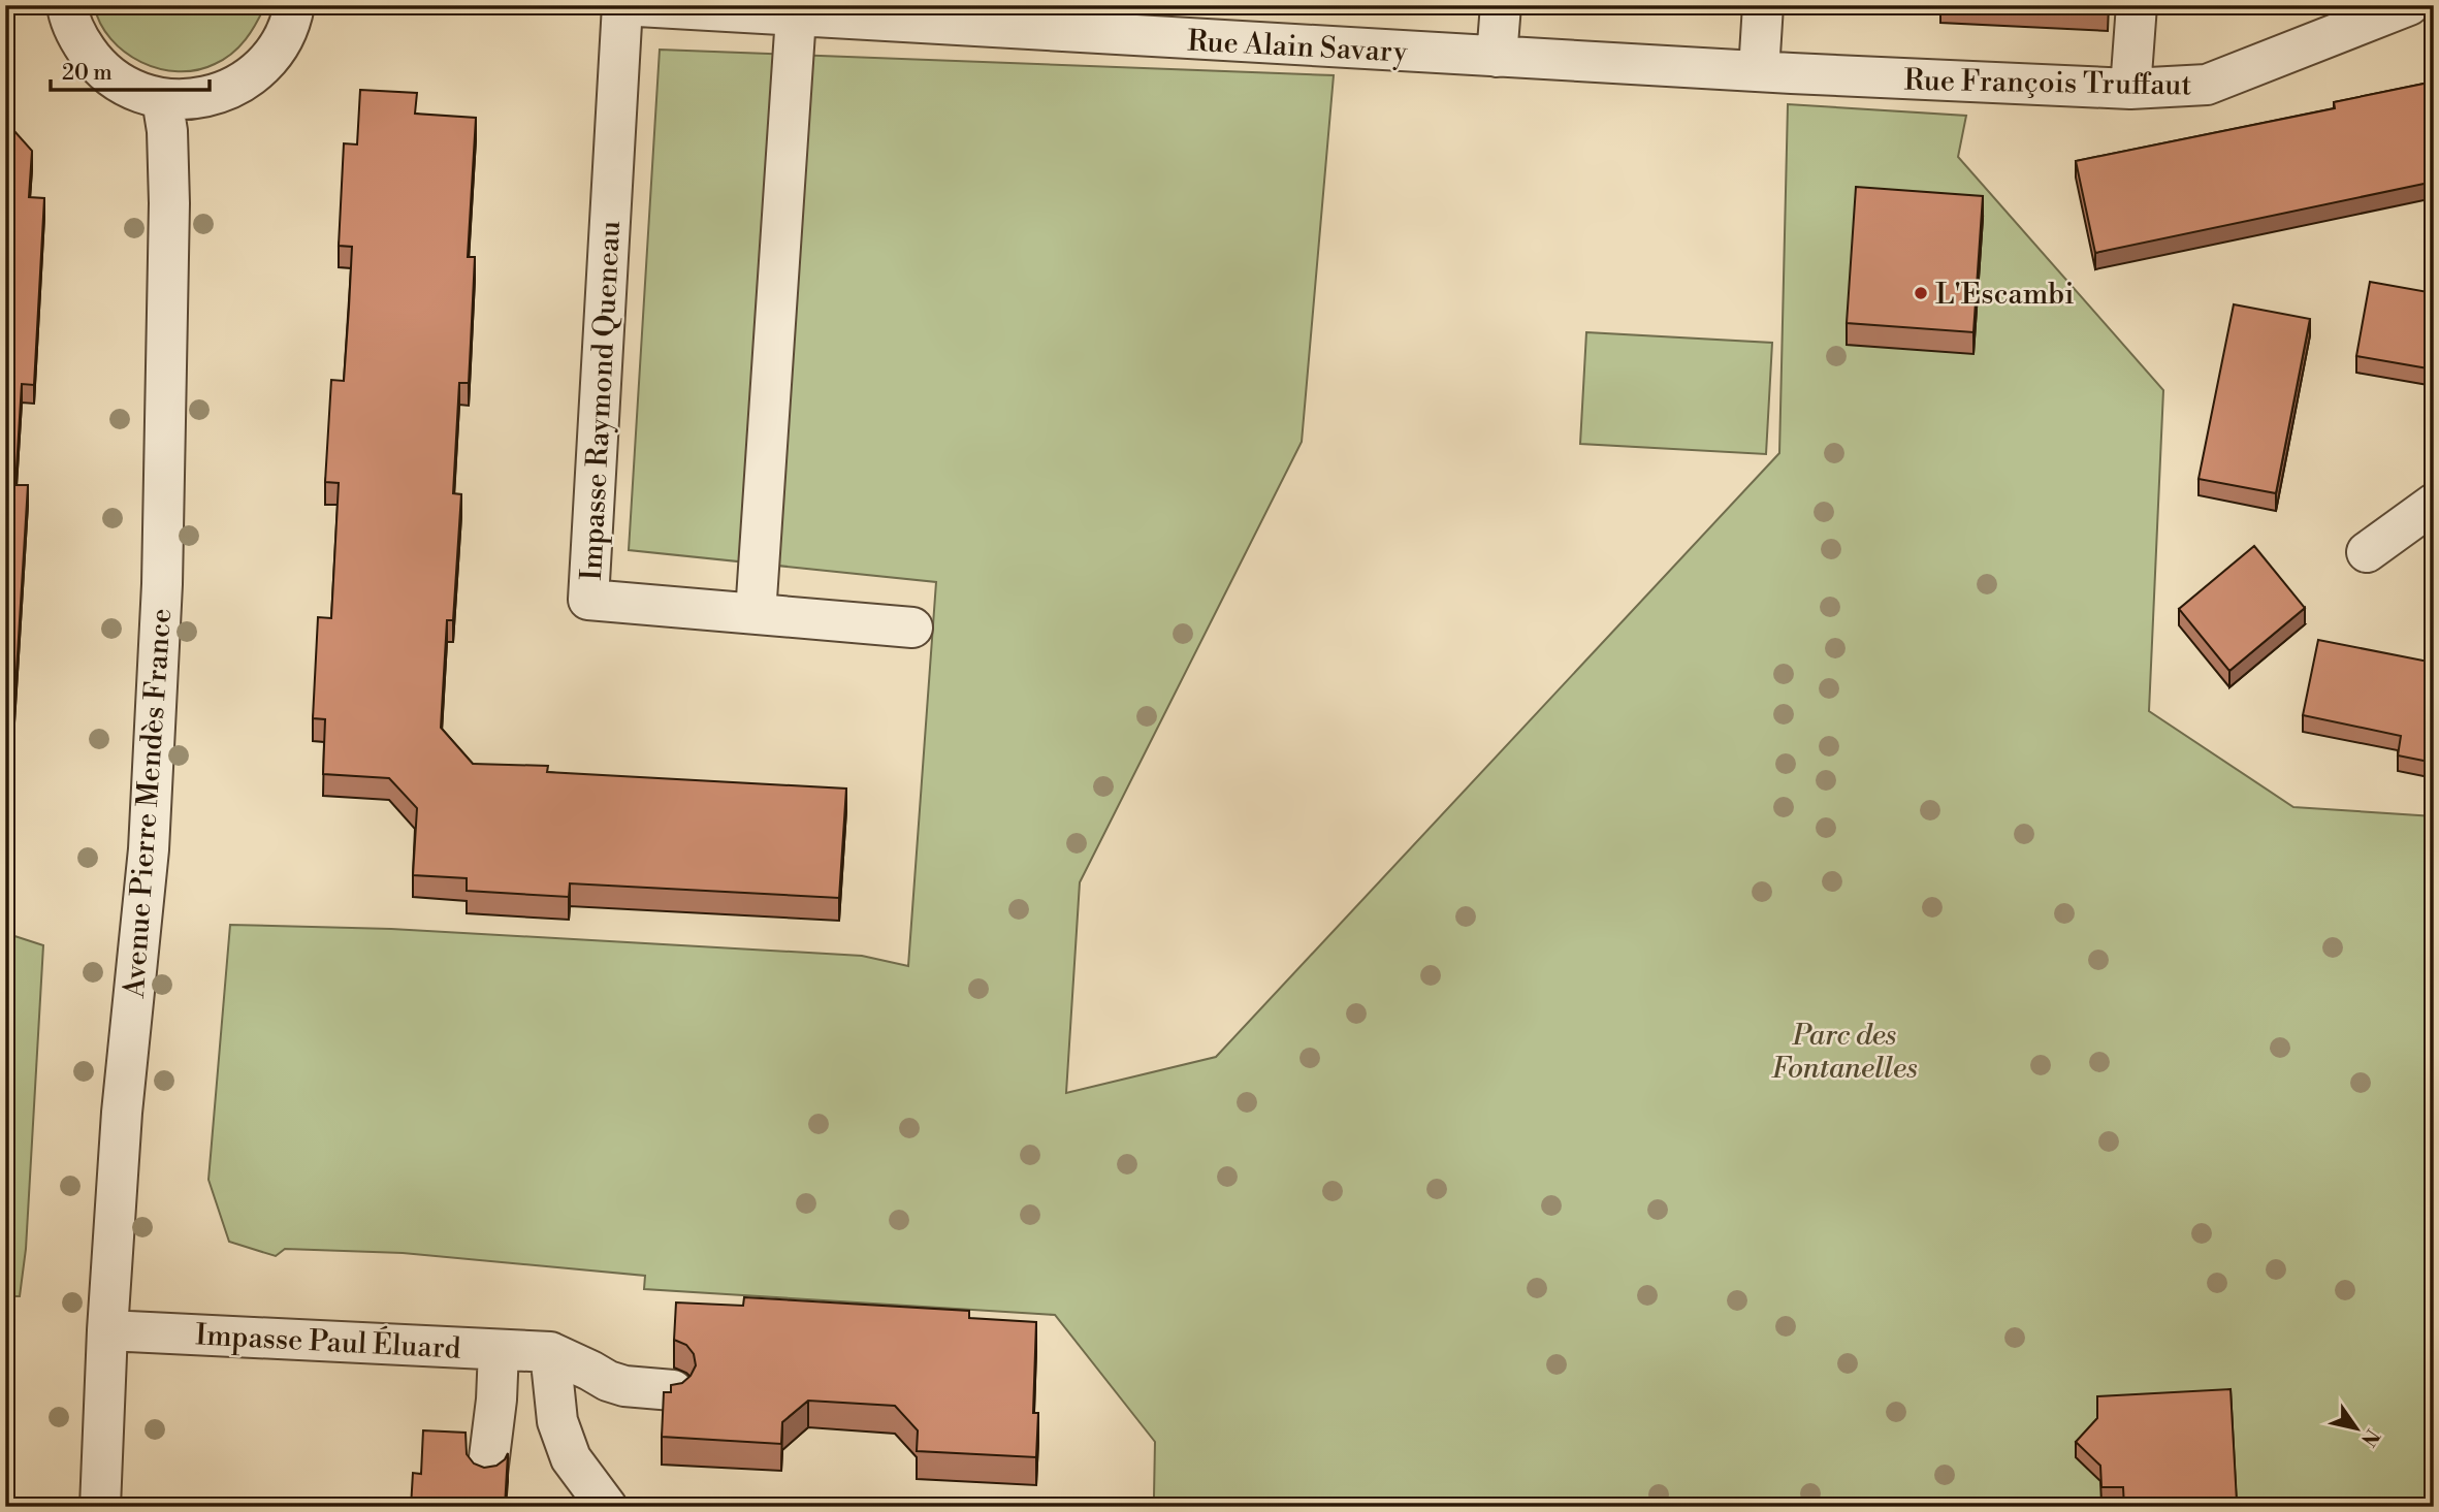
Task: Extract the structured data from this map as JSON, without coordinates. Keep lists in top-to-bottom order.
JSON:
{
  "streets": {
    "street": [
      "Rue Alain Savary",
      "Rue François Truffaut",
      "Impasse Raymond Queneau",
      "Avenue Pierre Mendès France",
      "Impasse Paul Éluard"
    ]
  },
  "crossings": [
    ["Rue Alain Savary", "Rue François Truffaut"],
    ["Rue Alain Savary", "Impasse Raymond Queneau"],
    ["Avenue Pierre Mendès France", "Impasse Paul Éluard"]
  ],
  "parks": ["Parc des Fontanelles"],
  "places": ["L'Escambi"],
  "scale_bar": "20 m",
  "north": "bottom right"
}
